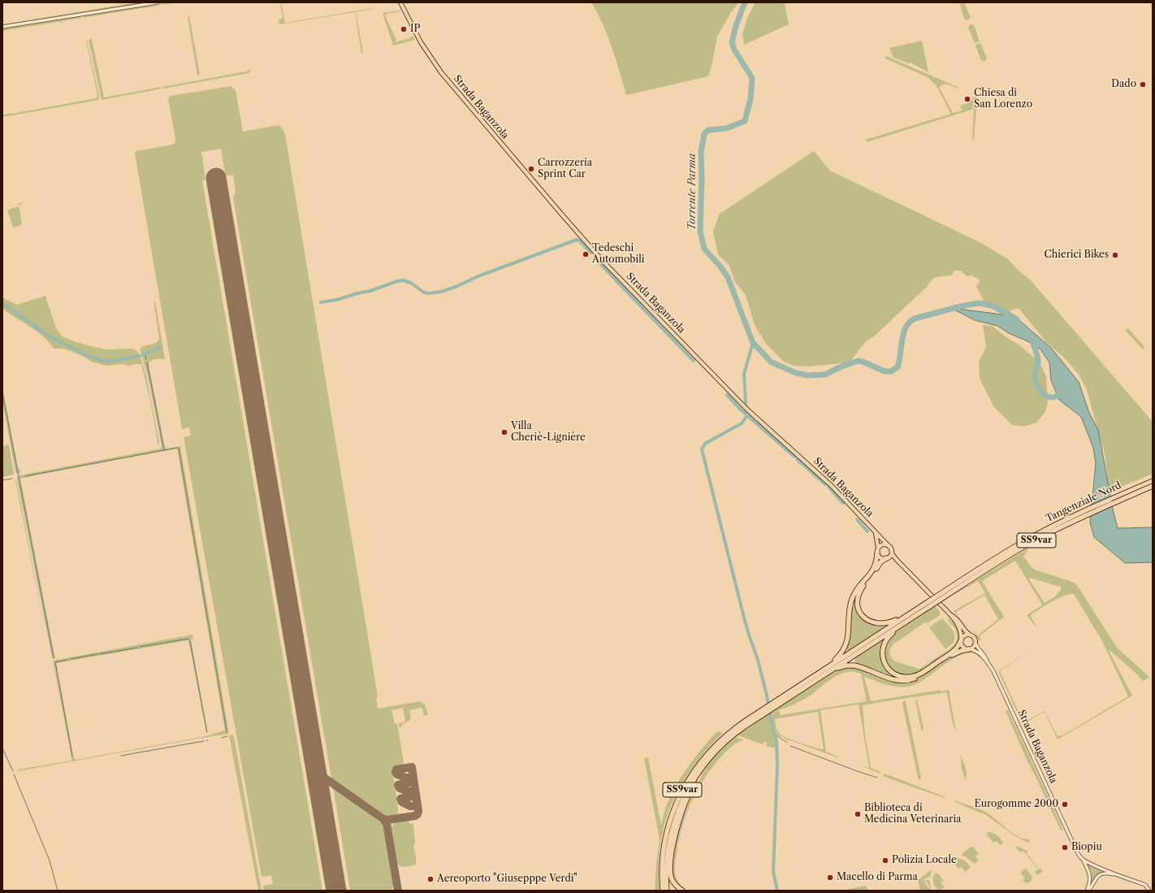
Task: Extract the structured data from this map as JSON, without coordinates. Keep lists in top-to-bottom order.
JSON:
{
  "streets": {
    "highway": ["Tangenziale Nord", "SS9var"],
    "main road": ["Strada Baganzola"]
  },
  "crossings": [
    ["Tangenziale Nord", "SS9var"]
  ],
  "water": ["Torrente Parma"],
  "places": [
    "IP",
    "Dado",
    "Chiesa di San Lorenzo",
    "Carrozzeria Sprint Car",
    "Tedeschi Automobili",
    "Chierici Bikes",
    "Villa Cheriè-Lignière",
    "Eurogomme 2000",
    "Biblioteca di Medicina Veterinaria",
    "Biopiu",
    "Polizia Locale",
    "Macello di Parma",
    "Aereoporto \"Giusepppe Verdi\""
  ]
}
